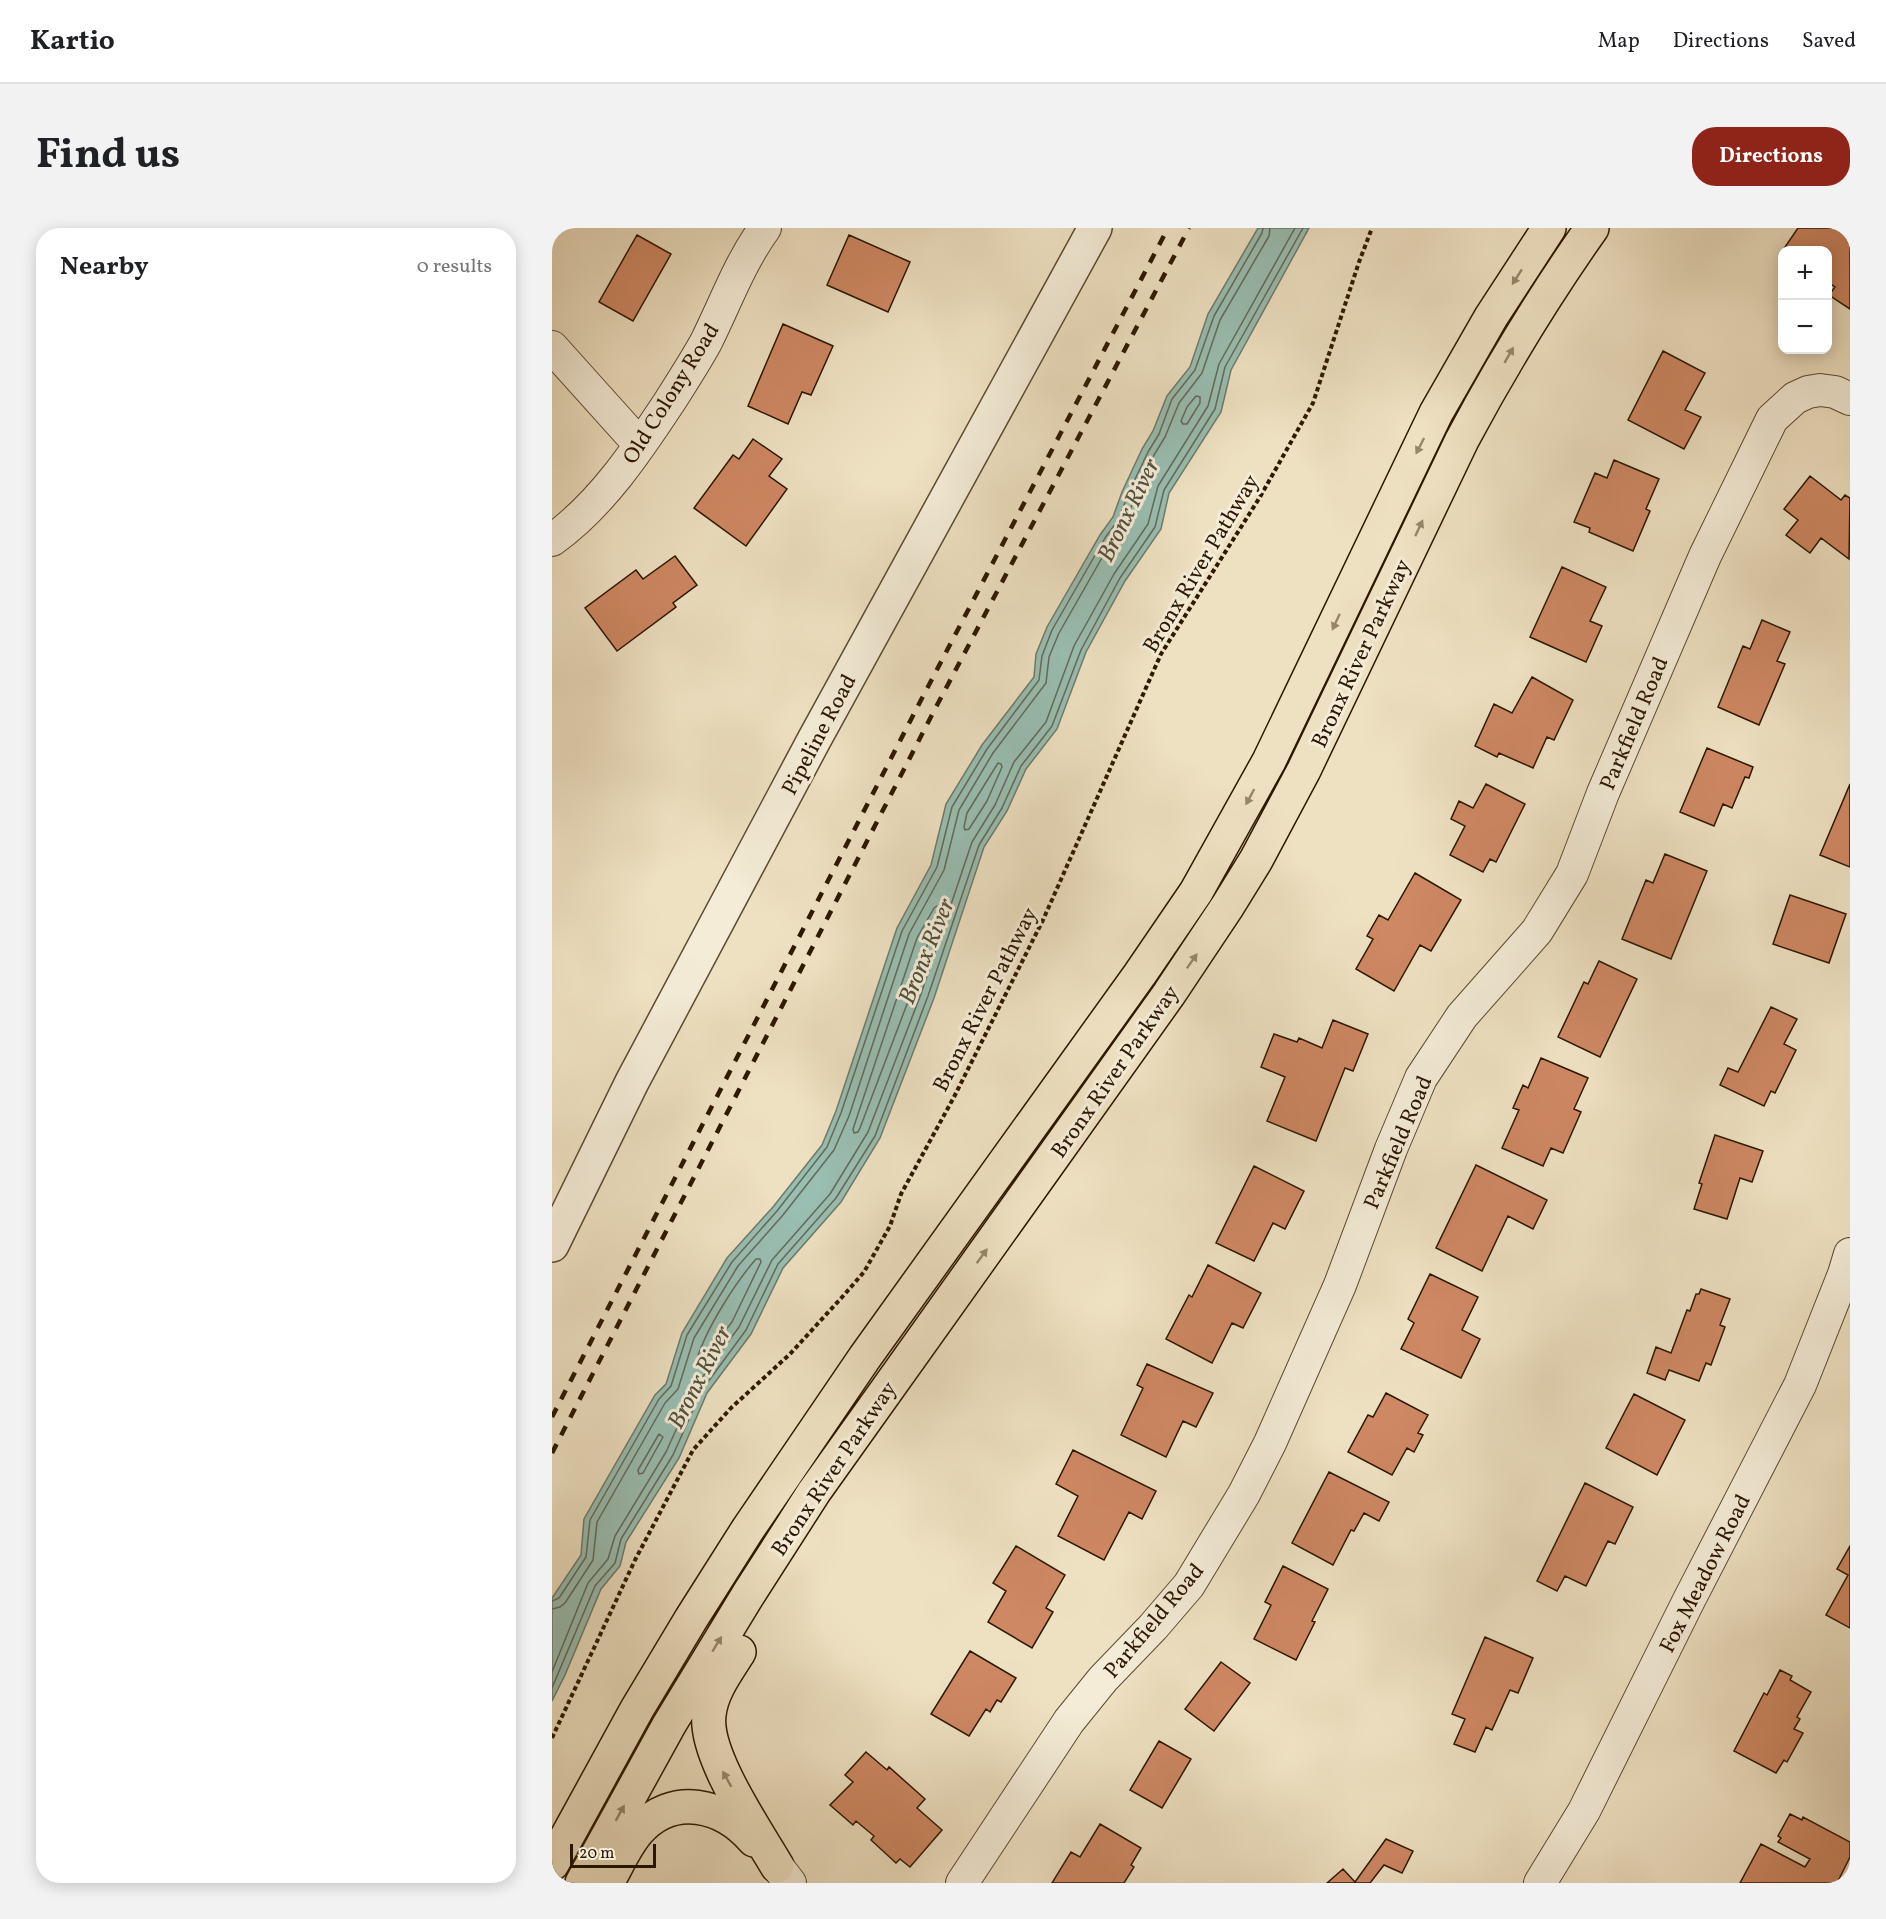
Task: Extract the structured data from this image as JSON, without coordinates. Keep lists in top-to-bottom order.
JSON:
{
  "streets": {
    "highway": ["Bronx River Parkway"],
    "street": [
      "Old Colony Road",
      "Parkfield Road",
      "Pipeline Road",
      "Fox Meadow Road"
    ],
    "path": ["Bronx River Pathway"]
  },
  "water": ["Bronx River"],
  "scale_bar": "20 m",
  "page": {
    "header": "Kartio",
    "nav": ["Map", "Directions", "Saved"],
    "title": "Find us",
    "buttons": "Directions",
    "heading": ["Nearby", "0 results"],
    "map_buttons": ["+", "−"],
    "scale": "20 m"
  }
}
